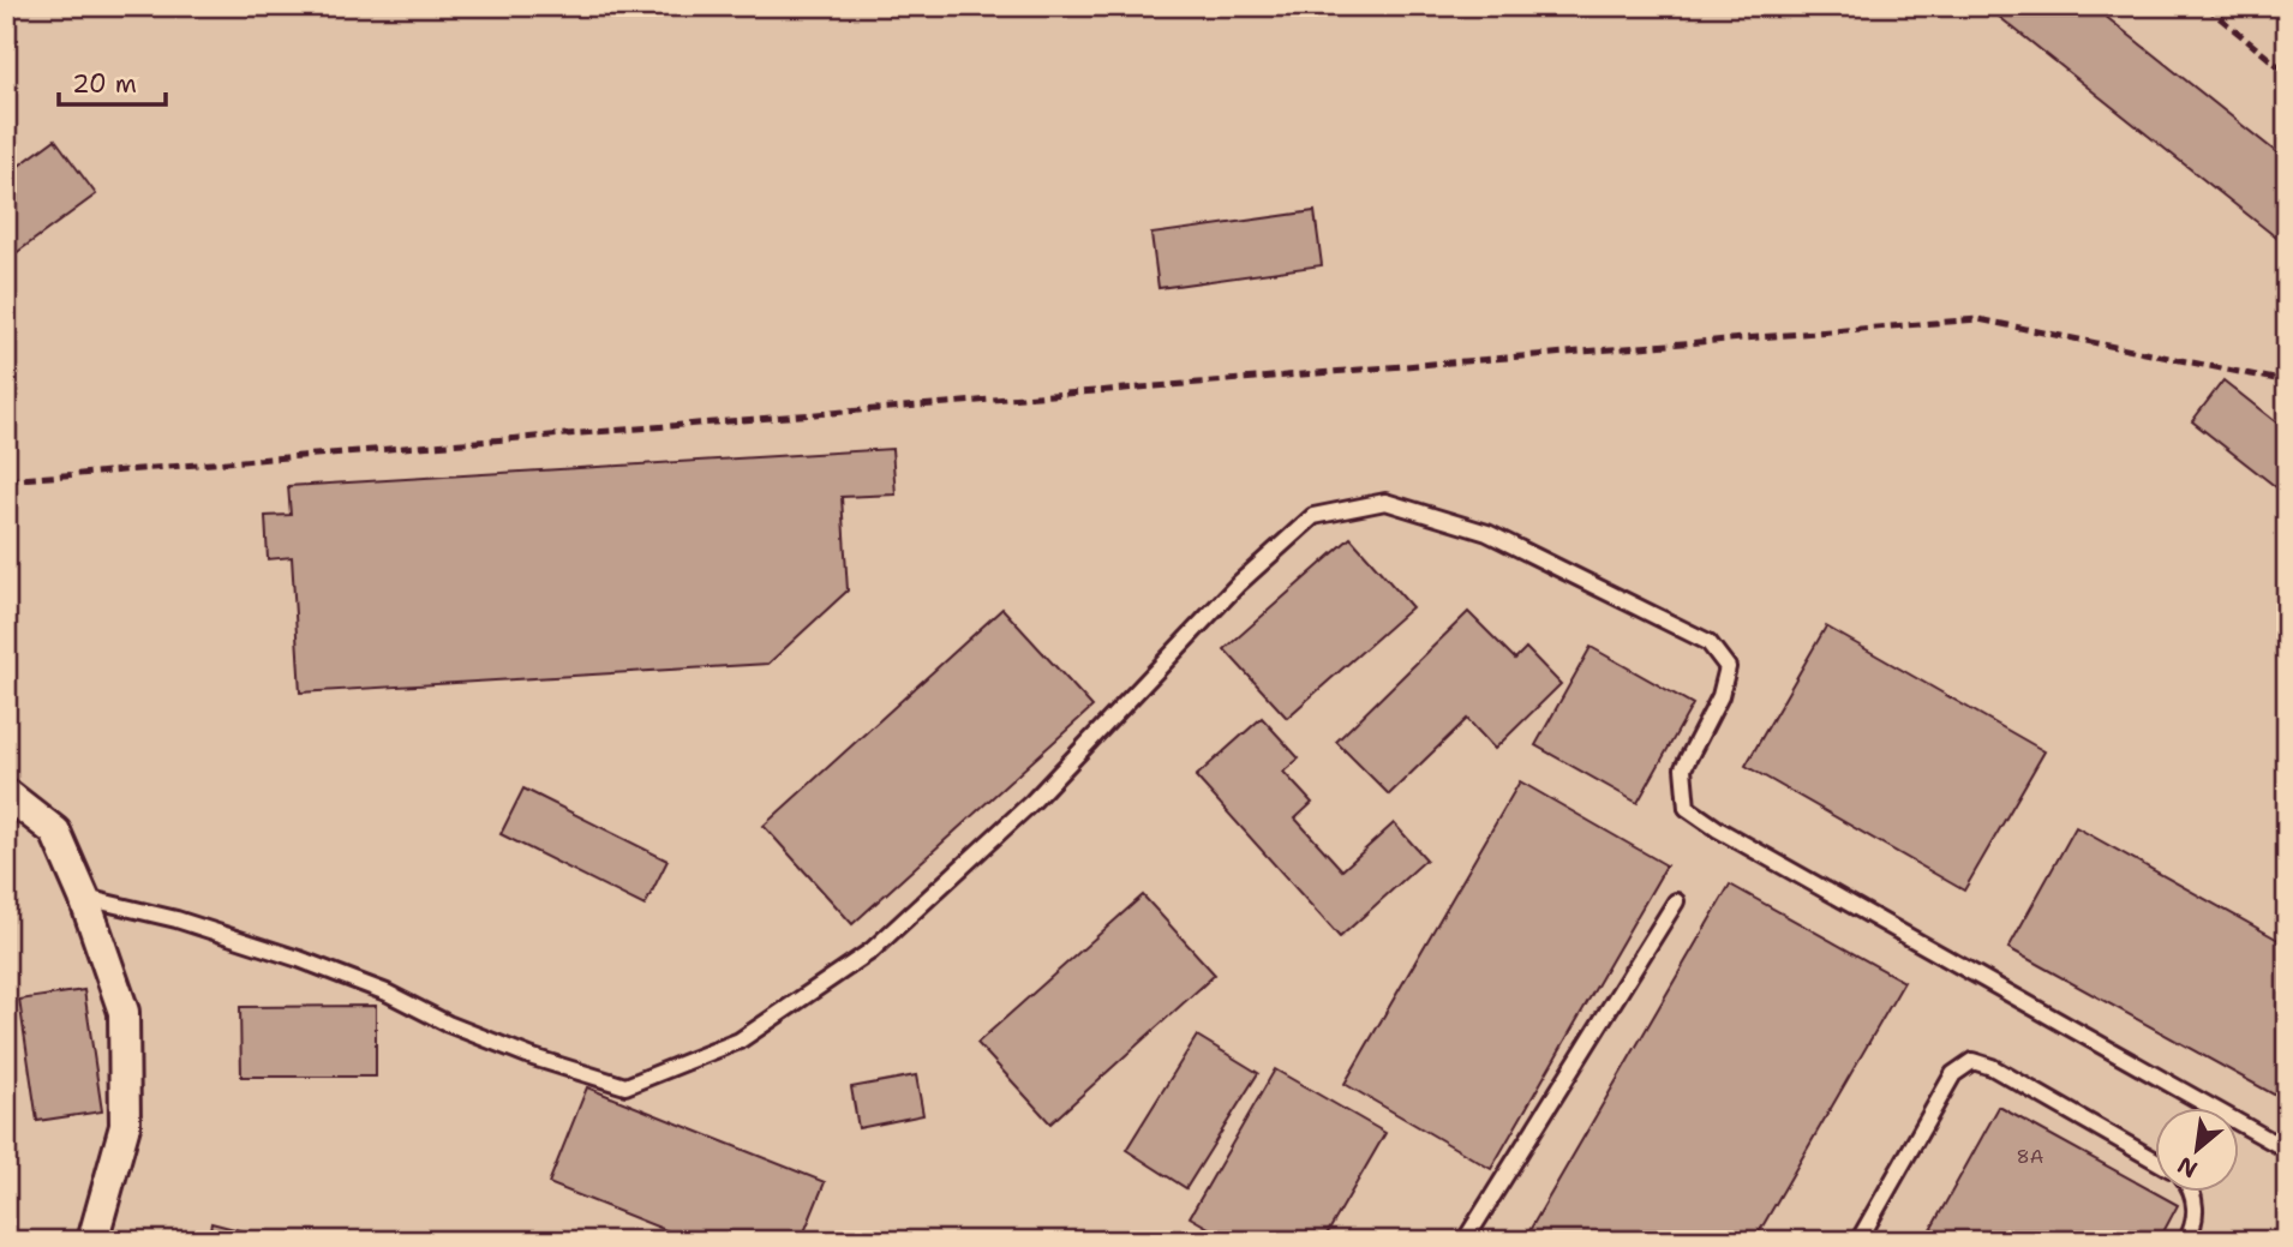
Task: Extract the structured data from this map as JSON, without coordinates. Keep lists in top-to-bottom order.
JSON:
{
  "house_numbers": ["8А"],
  "scale_bar": "20 m",
  "north": "bottom left"
}
